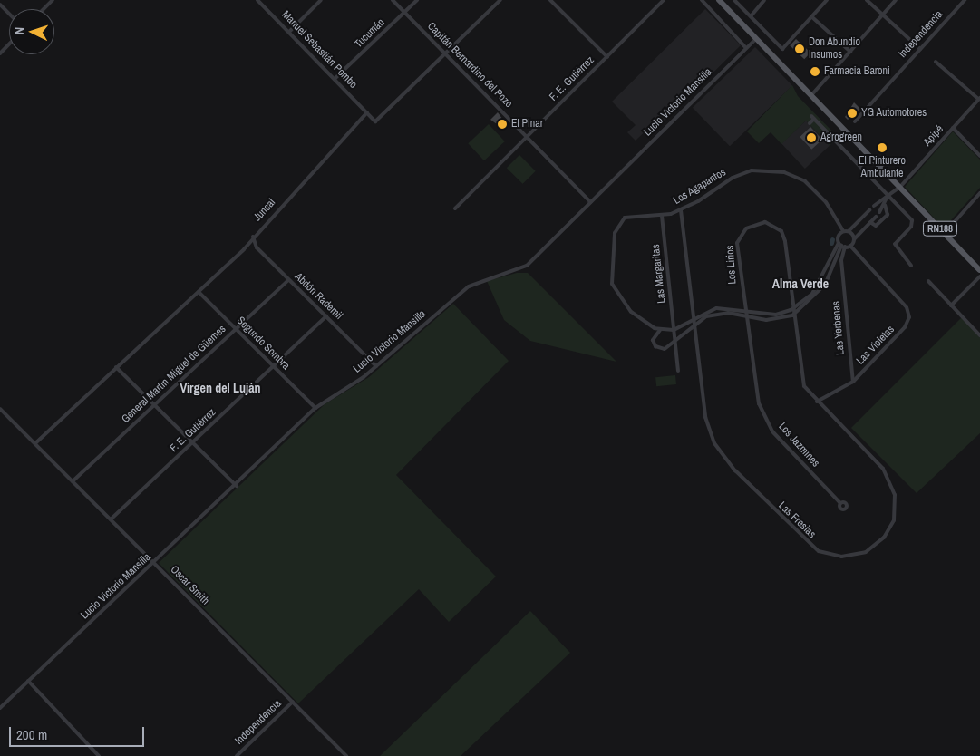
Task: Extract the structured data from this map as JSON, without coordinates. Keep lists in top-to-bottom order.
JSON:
{
  "streets": {
    "main road": ["RN188"],
    "street": [
      "Tucumán",
      "Independencia",
      "Manuel Sebastián Pombo",
      "Capitán Bernardino del Pozo",
      "F. E. Gutiérrez",
      "Lucio Victorio Mansilla",
      "Apipé",
      "Los Agapantos",
      "Juncal",
      "Los Lirios",
      "Las Margaritas",
      "Abdón Rademil",
      "Las Yerbenas",
      "Segundo Sombra",
      "Las Violetas",
      "General Martín Miguel de Güemes",
      "Los Jazmines",
      "Las Fresias",
      "Oscar Smith"
    ]
  },
  "crossings": [
    ["Tucumán", "Manuel Sebastián Pombo"],
    ["Tucumán", "Capitán Bernardino del Pozo"],
    ["Independencia", "Oscar Smith"],
    ["Manuel Sebastián Pombo", "Juncal"],
    ["Capitán Bernardino del Pozo", "F. E. Gutiérrez"],
    ["Capitán Bernardino del Pozo", "Lucio Victorio Mansilla"],
    ["F. E. Gutiérrez", "Abdón Rademil"],
    ["F. E. Gutiérrez", "Segundo Sombra"],
    ["F. E. Gutiérrez", "Oscar Smith"],
    ["Lucio Victorio Mansilla", "RN188"],
    ["Lucio Victorio Mansilla", "Abdón Rademil"],
    ["Lucio Victorio Mansilla", "Segundo Sombra"],
    ["Lucio Victorio Mansilla", "Oscar Smith"],
    ["Apipé", "RN188"],
    ["Los Agapantos", "Las Margaritas"],
    ["Los Agapantos", "Las Yerbenas"],
    ["Los Agapantos", "Las Violetas"],
    ["Juncal", "Abdón Rademil"],
    ["Juncal", "Segundo Sombra"],
    ["Juncal", "Oscar Smith"],
    ["Los Lirios", "Los Jazmines"],
    ["Los Lirios", "Las Fresias"],
    ["Abdón Rademil", "General Martín Miguel de Güemes"],
    ["Las Yerbenas", "Las Violetas"],
    ["Segundo Sombra", "General Martín Miguel de Güemes"],
    ["Las Violetas", "Las Fresias"],
    ["General Martín Miguel de Güemes", "Oscar Smith"]
  ],
  "districts": ["Alma Verde", "Virgen del Luján"],
  "places": [
    "Don Abundio Insumos",
    "Farmacia Baroni",
    "YG Automotores",
    "El Pinar",
    "Agrogreen",
    "El Pinturero Ambulante"
  ],
  "scale_bar": "200 m",
  "north": "left"
}
